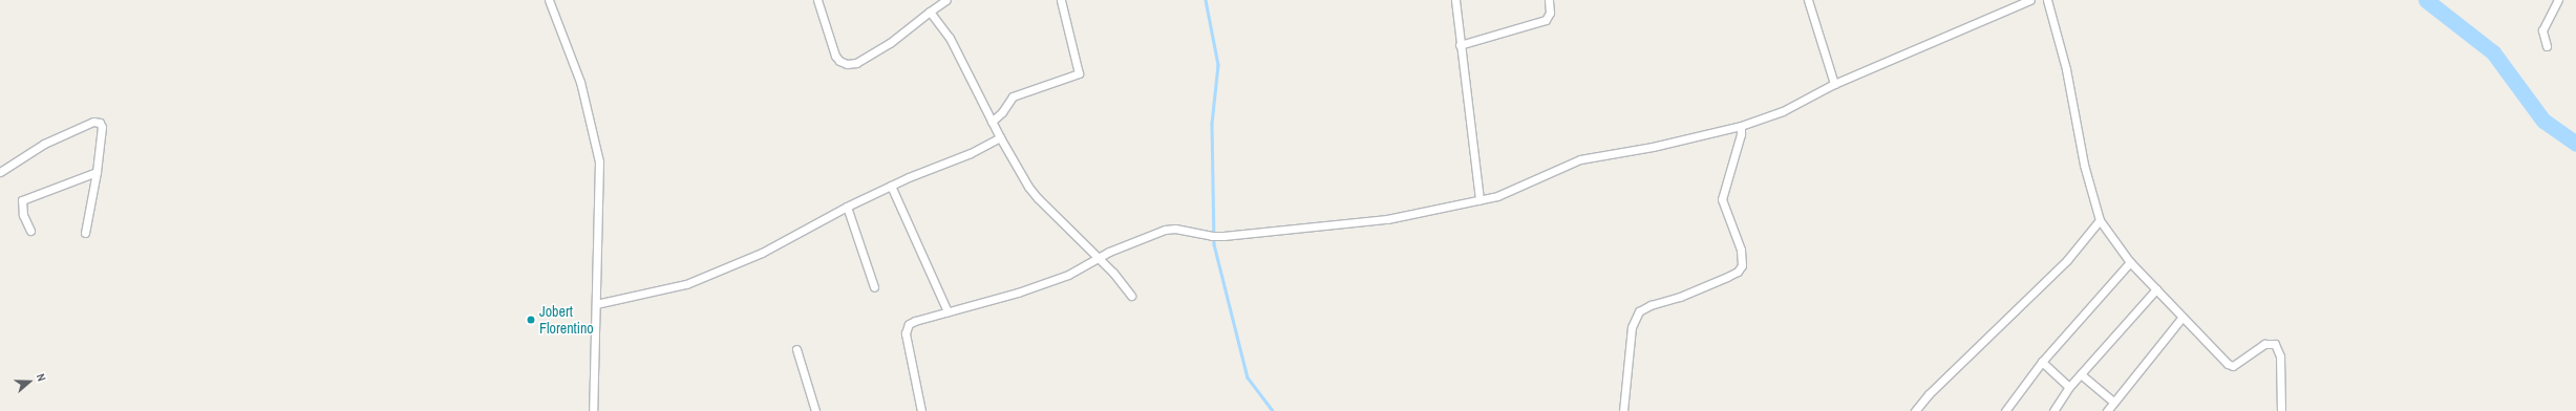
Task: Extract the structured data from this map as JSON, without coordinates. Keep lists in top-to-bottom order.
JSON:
{
  "places": ["Jobert Florentino"],
  "north": "right"
}
